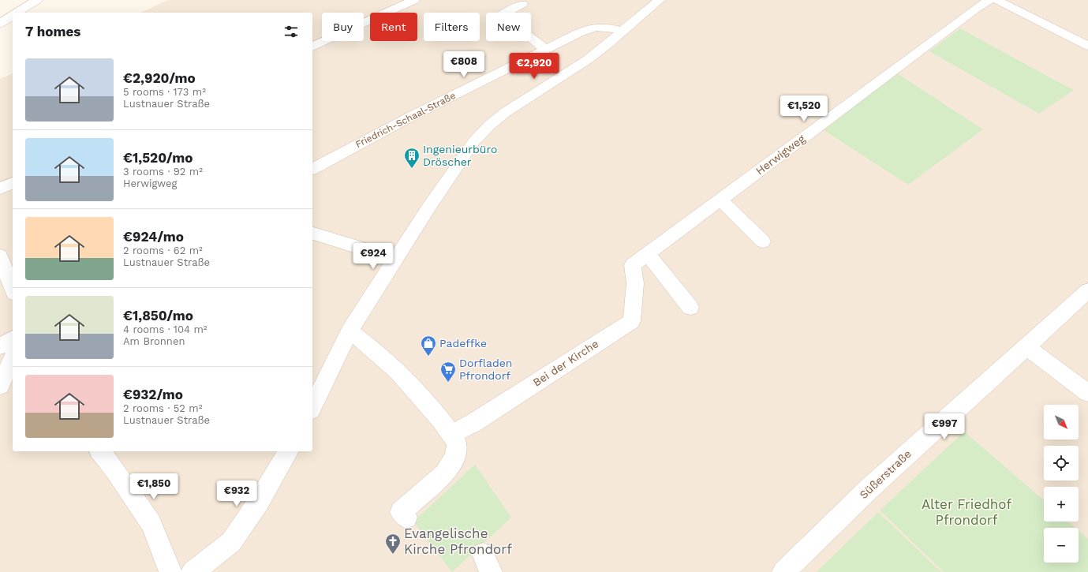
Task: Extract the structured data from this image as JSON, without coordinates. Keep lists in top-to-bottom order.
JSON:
{
  "streets": {
    "street": [
      "Friedrich-Schaal-Straße",
      "Herwigweg",
      "Bei der Kirche",
      "Süßerstraße"
    ]
  },
  "crossings": [
    ["Herwigweg", "Bei der Kirche"]
  ],
  "parks": ["Alter Friedhof Pfrondorf"],
  "places": {
    "building": ["Ingenieurbüro Dröscher"],
    "shop": ["Padeffke"],
    "supermarket": ["Dorfladen Pfrondorf"],
    "church": ["Evangelische Kirche Pfrondorf"]
  },
  "north": "bottom right",
  "page": {
    "chip": [
      "Buy",
      "Rent",
      "Filters",
      "New"
    ],
    "heading": "7 homes",
    "list": [
      {
        "name": "€2,920/mo",
        "note": "5 rooms · 173 m² · Lustnauer Straße"
      },
      {
        "name": "€1,520/mo",
        "note": "3 rooms · 92 m² · Herwigweg"
      },
      {
        "name": "€924/mo",
        "note": "2 rooms · 62 m² · Lustnauer Straße"
      },
      {
        "name": "€1,850/mo",
        "note": "4 rooms · 104 m² · Am Bronnen"
      },
      {
        "name": "€932/mo",
        "note": "2 rooms · 52 m² · Lustnauer Straße"
      }
    ],
    "price": [
      "€808",
      "€2,920",
      "€1,520",
      "€924",
      "€997",
      "€1,850",
      "€932"
    ],
    "map_buttons": ["+", "−"]
  }
}
